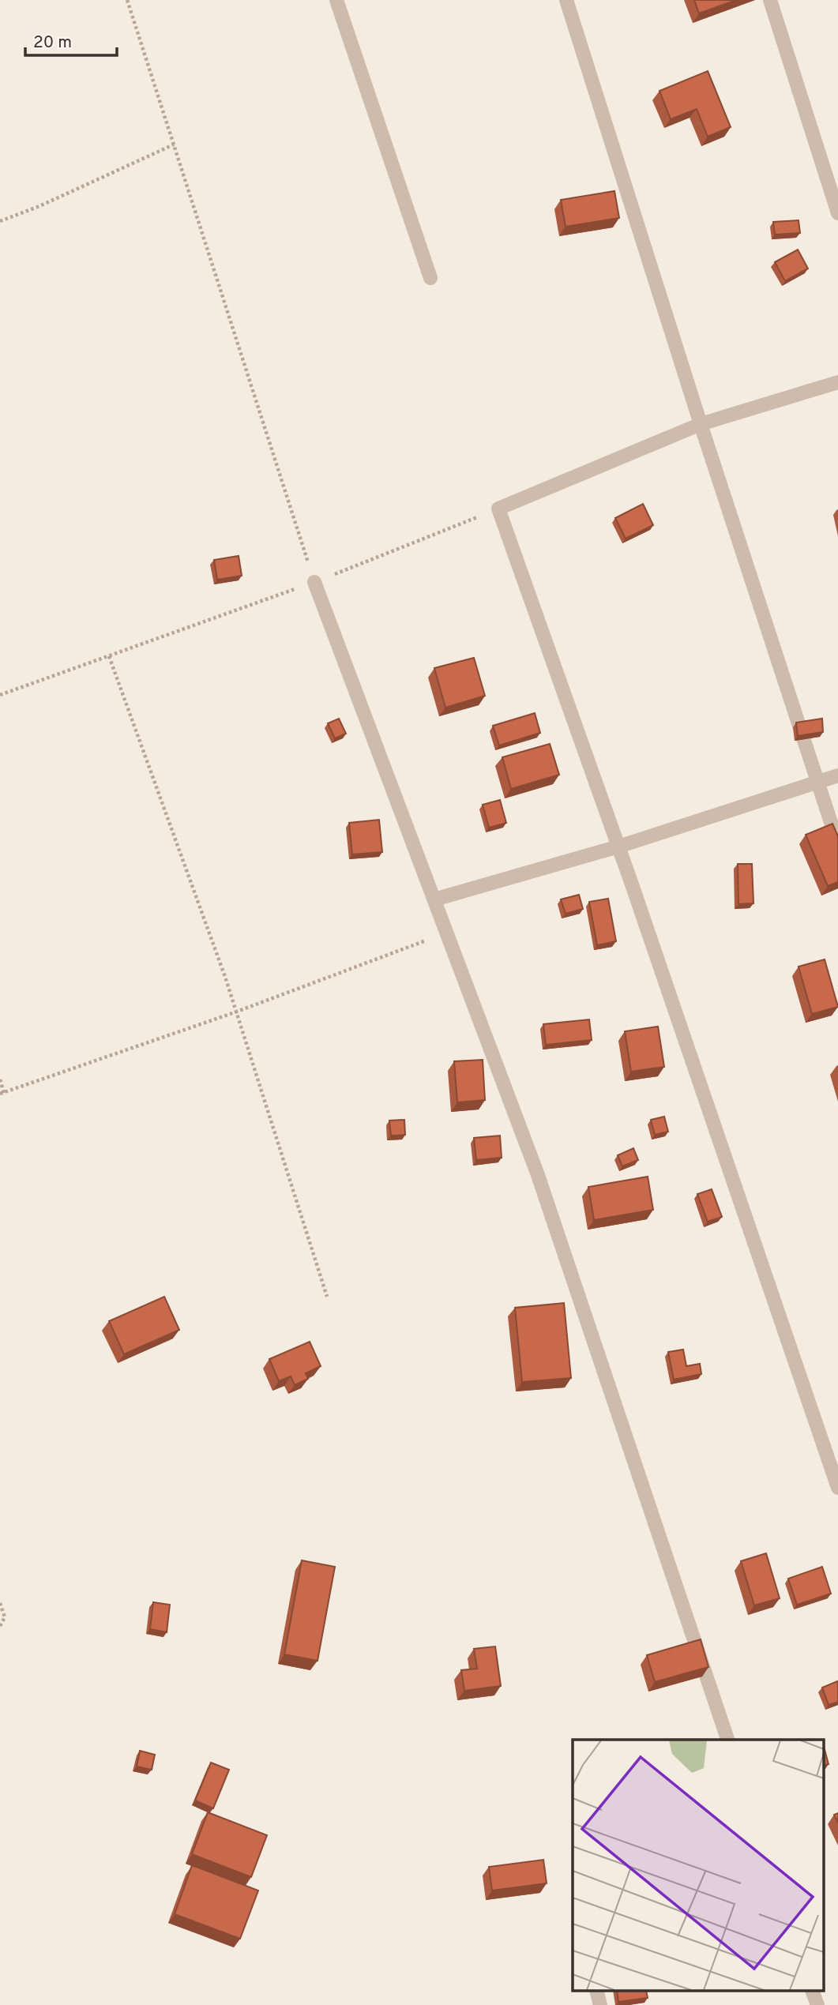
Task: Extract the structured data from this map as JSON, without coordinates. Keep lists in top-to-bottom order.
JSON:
{
  "scale_bar": "20 m"
}
